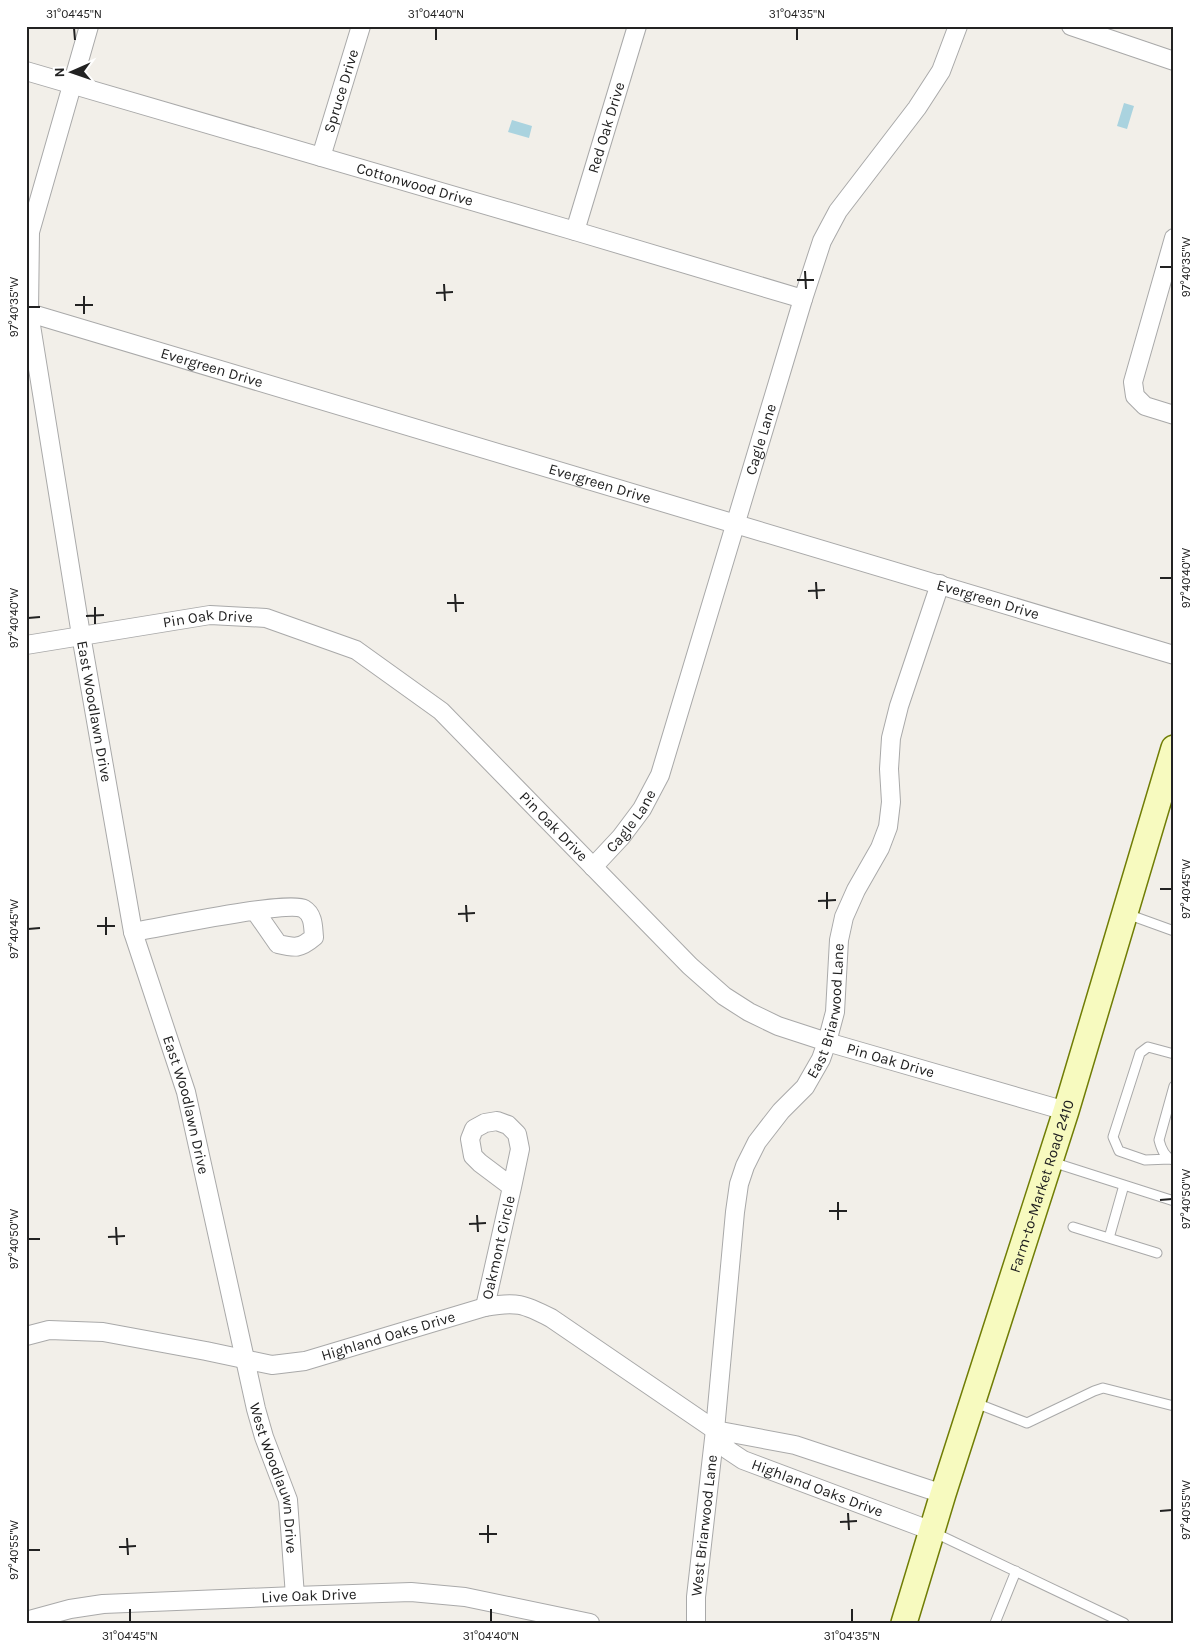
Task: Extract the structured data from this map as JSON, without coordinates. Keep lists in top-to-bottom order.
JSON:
{
  "streets": {
    "main road": ["Farm-to-Market Road 2410"],
    "street": [
      "Spruce Drive",
      "Red Oak Drive",
      "Cottonwood Drive",
      "Evergreen Drive",
      "Cagle Lane",
      "Pin Oak Drive",
      "East Woodlawn Drive",
      "East Briarwood Lane",
      "Oakmont Circle",
      "Highland Oaks Drive",
      "West Woodlauwn Drive",
      "West Briarwood Lane",
      "Live Oak Drive"
    ]
  },
  "crossings": [
    ["Spruce Drive", "Cottonwood Drive"],
    ["Red Oak Drive", "Cottonwood Drive"],
    ["Cottonwood Drive", "Cagle Lane"],
    ["Cottonwood Drive", "East Woodlawn Drive"],
    ["Evergreen Drive", "Cagle Lane"],
    ["Evergreen Drive", "East Woodlawn Drive"],
    ["Evergreen Drive", "East Briarwood Lane"],
    ["Cagle Lane", "Pin Oak Drive"],
    ["Pin Oak Drive", "East Woodlawn Drive"],
    ["Pin Oak Drive", "East Briarwood Lane"],
    ["Pin Oak Drive", "Farm-to-Market Road 2410"],
    ["East Woodlawn Drive", "Highland Oaks Drive"],
    ["East Woodlawn Drive", "West Woodlauwn Drive"],
    ["East Briarwood Lane", "Highland Oaks Drive"],
    ["East Briarwood Lane", "West Briarwood Lane"],
    ["Farm-to-Market Road 2410", "Highland Oaks Drive"],
    ["Oakmont Circle", "Highland Oaks Drive"],
    ["Highland Oaks Drive", "West Woodlauwn Drive"],
    ["Highland Oaks Drive", "West Briarwood Lane"],
    ["West Woodlauwn Drive", "Live Oak Drive"]
  ],
  "north": "left",
  "coordinates": [
    "31°04'45\"N",
    "31°04'40\"N",
    "31°04'35\"N",
    "97°40'35\"W",
    "97°40'40\"W",
    "97°40'45\"W",
    "97°40'50\"W",
    "97°40'55\"W"
  ]
}
